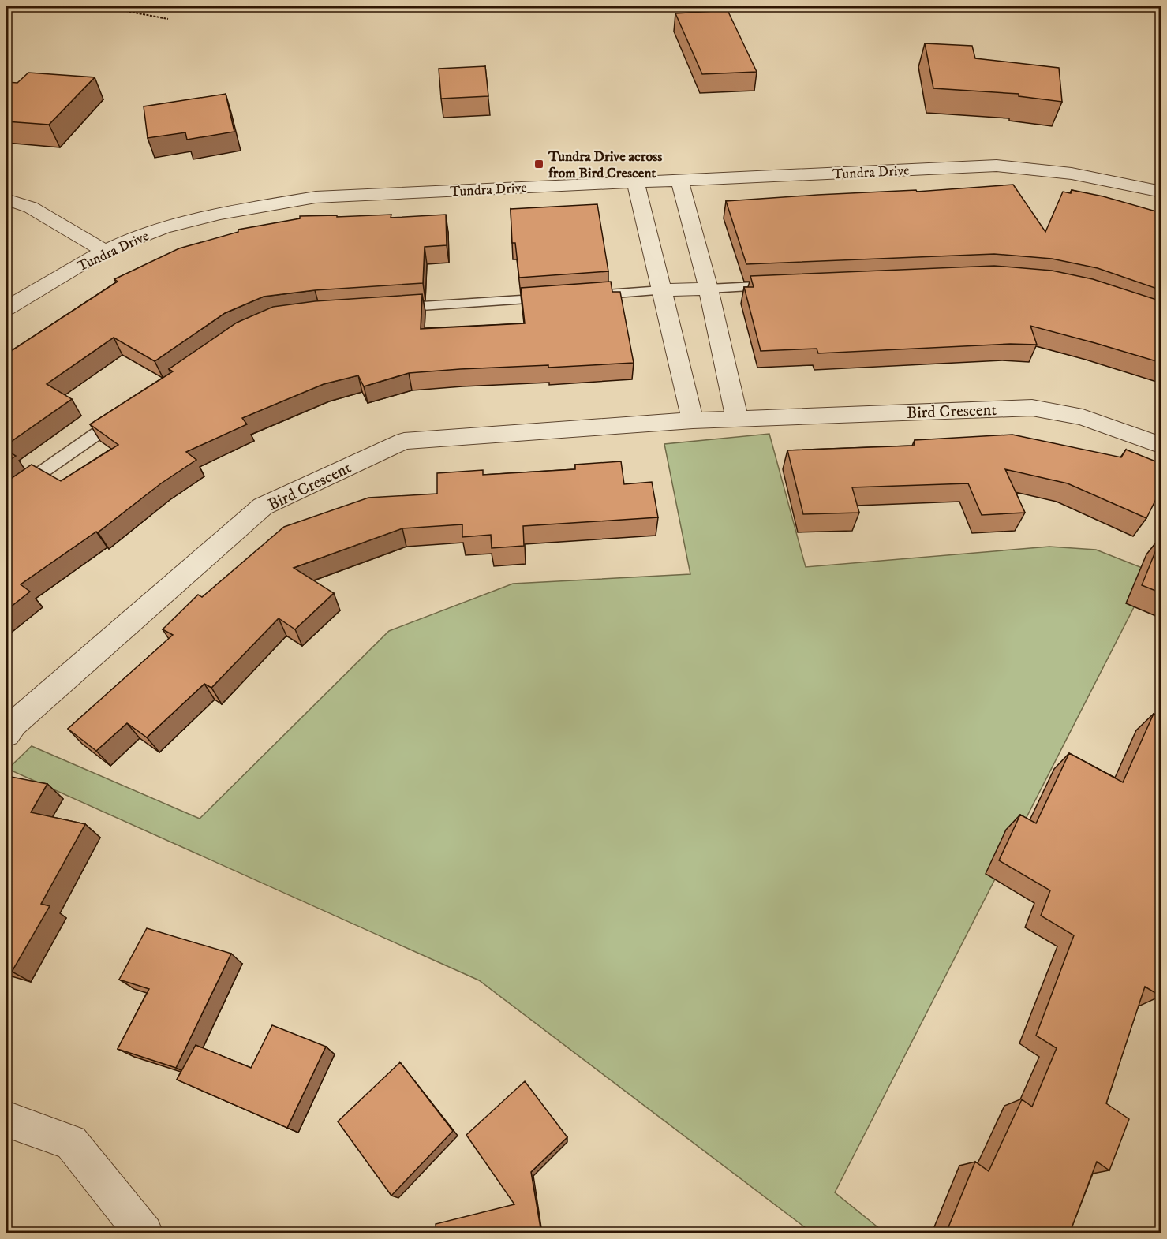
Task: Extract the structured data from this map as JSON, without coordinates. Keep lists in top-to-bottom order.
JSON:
{
  "streets": {
    "street": ["Tundra Drive", "Bird Crescent"]
  },
  "places": {
    "transit": ["Tundra Drive across from Bird Crescent"]
  }
}
